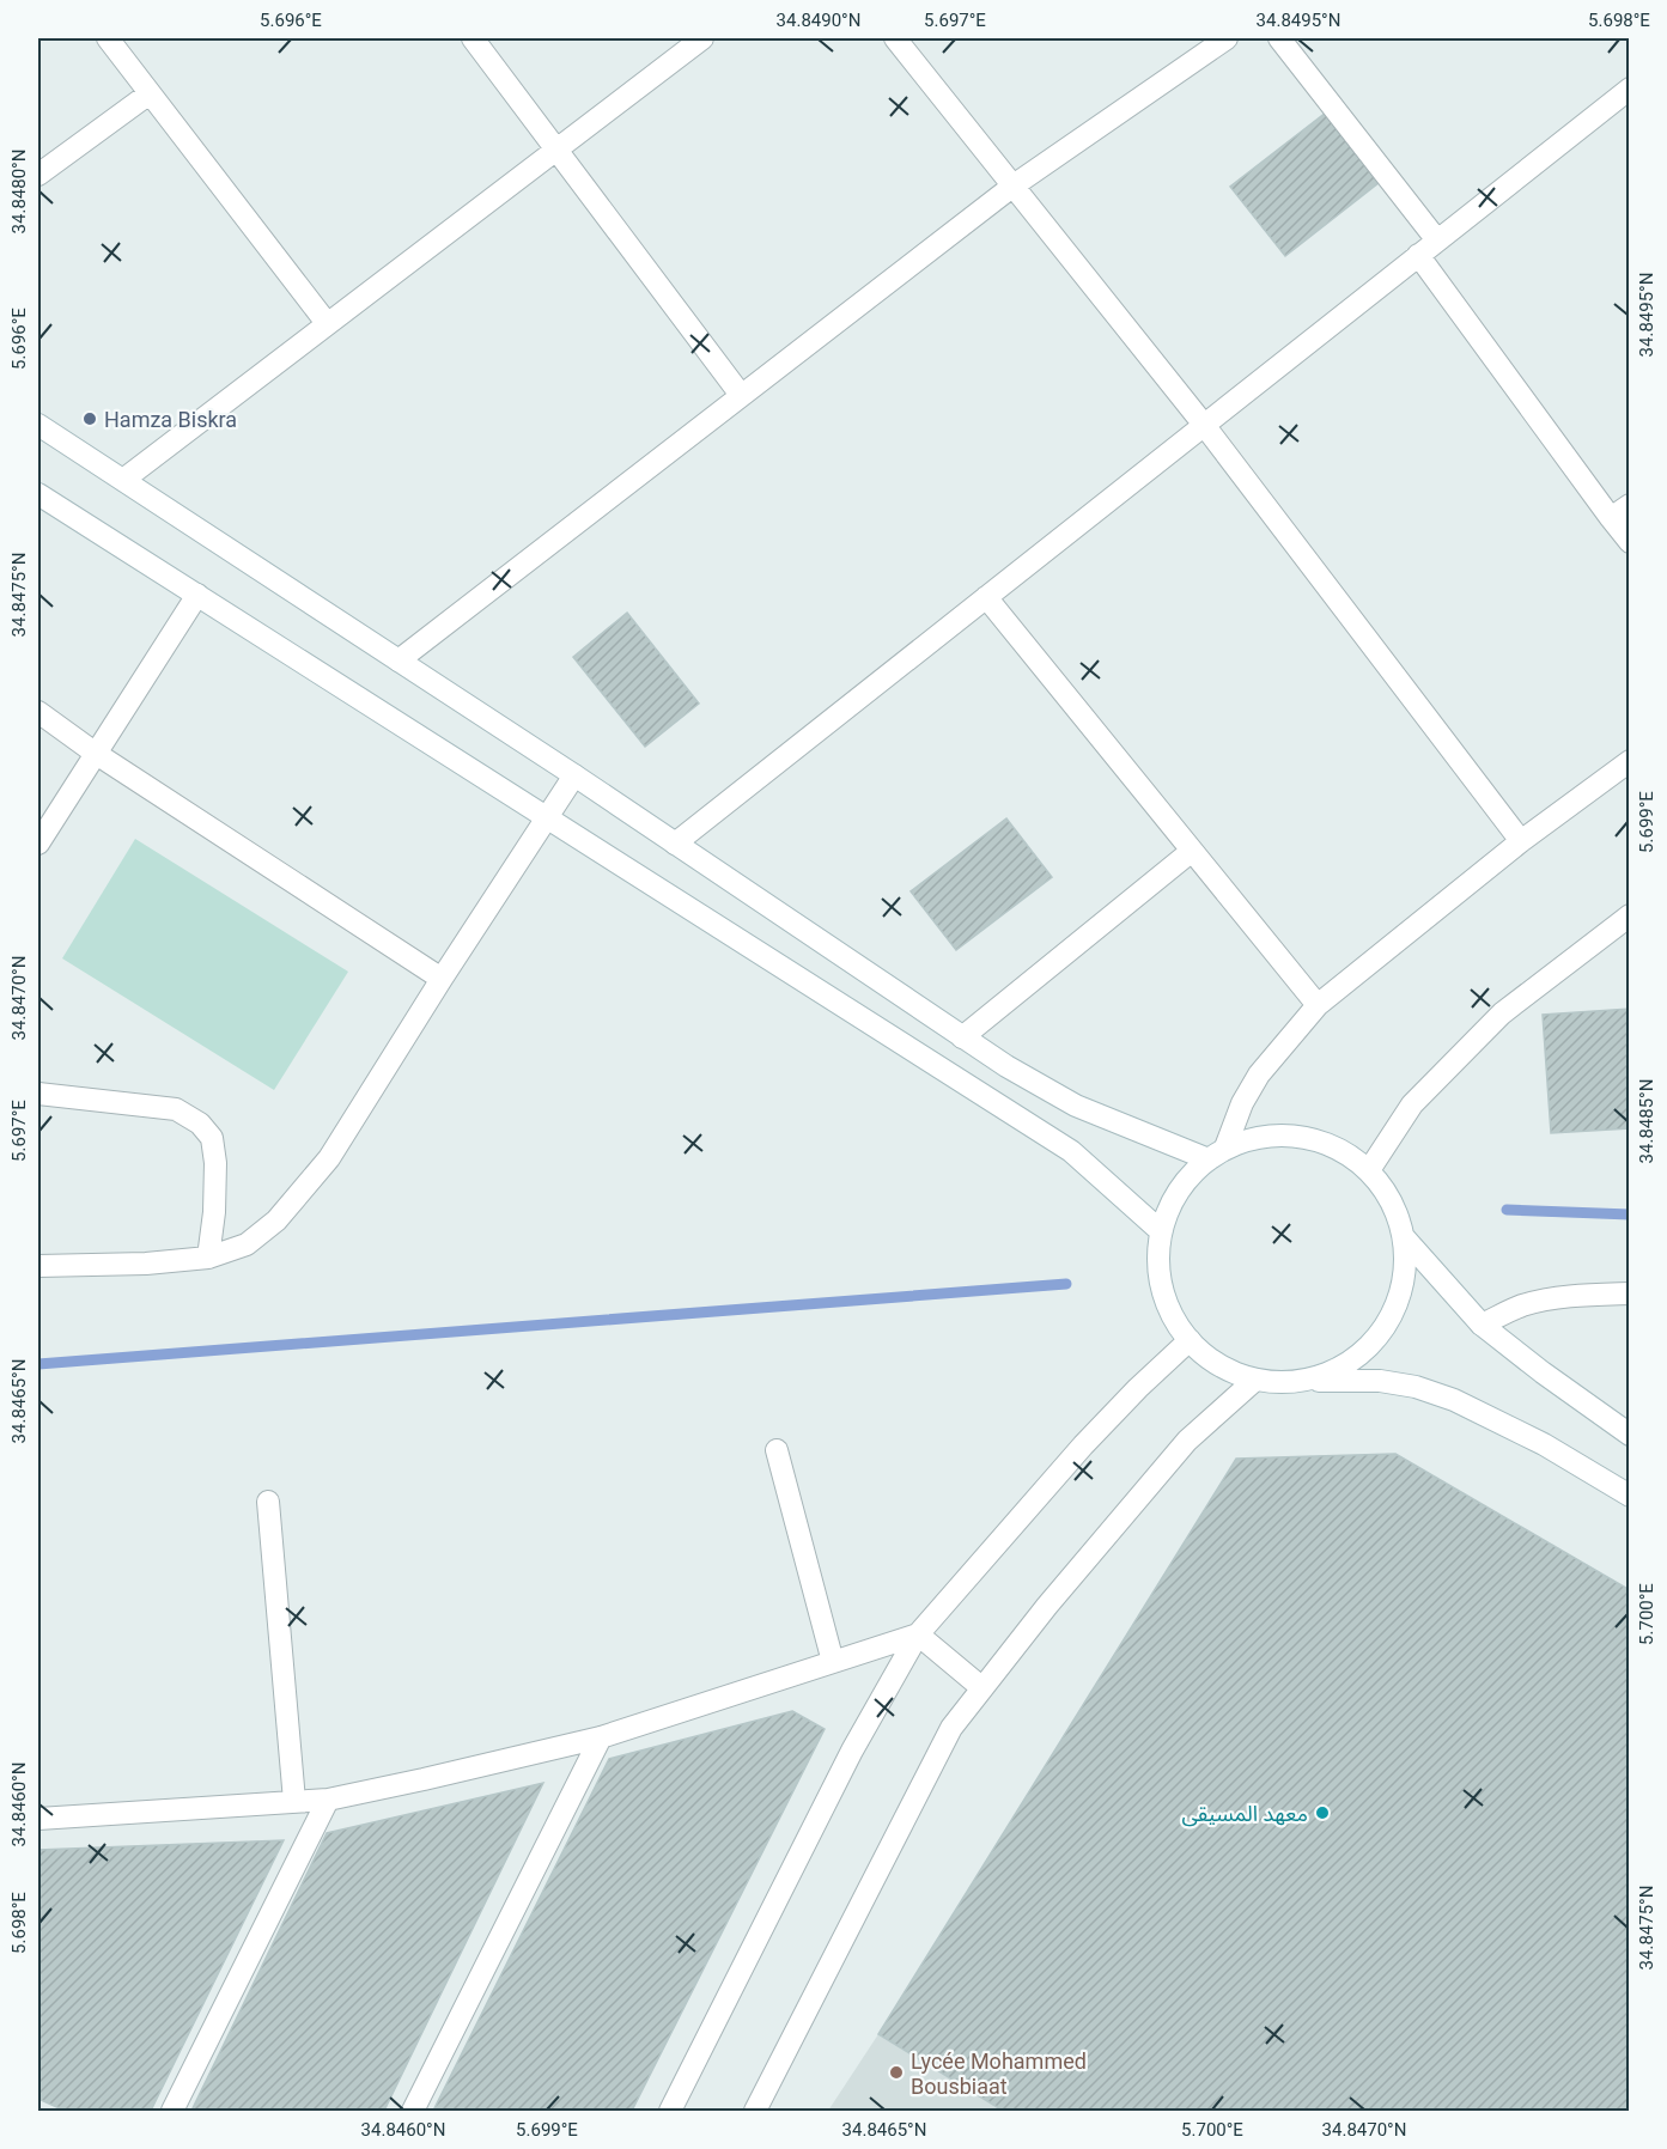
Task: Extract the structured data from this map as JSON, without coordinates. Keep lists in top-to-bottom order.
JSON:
{
  "places": ["Hamza Biskra", "معهد المسيقى", "Lycée Mohammed Bousbiaat"],
  "coordinates": [
    "5.696°E",
    "34.8490°N",
    "5.697°E",
    "34.8495°N",
    "5.698°E",
    "34.8480°N",
    "34.8475°N",
    "5.699°E",
    "34.8470°N",
    "34.8485°N",
    "34.8465°N",
    "5.700°E",
    "34.8460°N"
  ]
}
